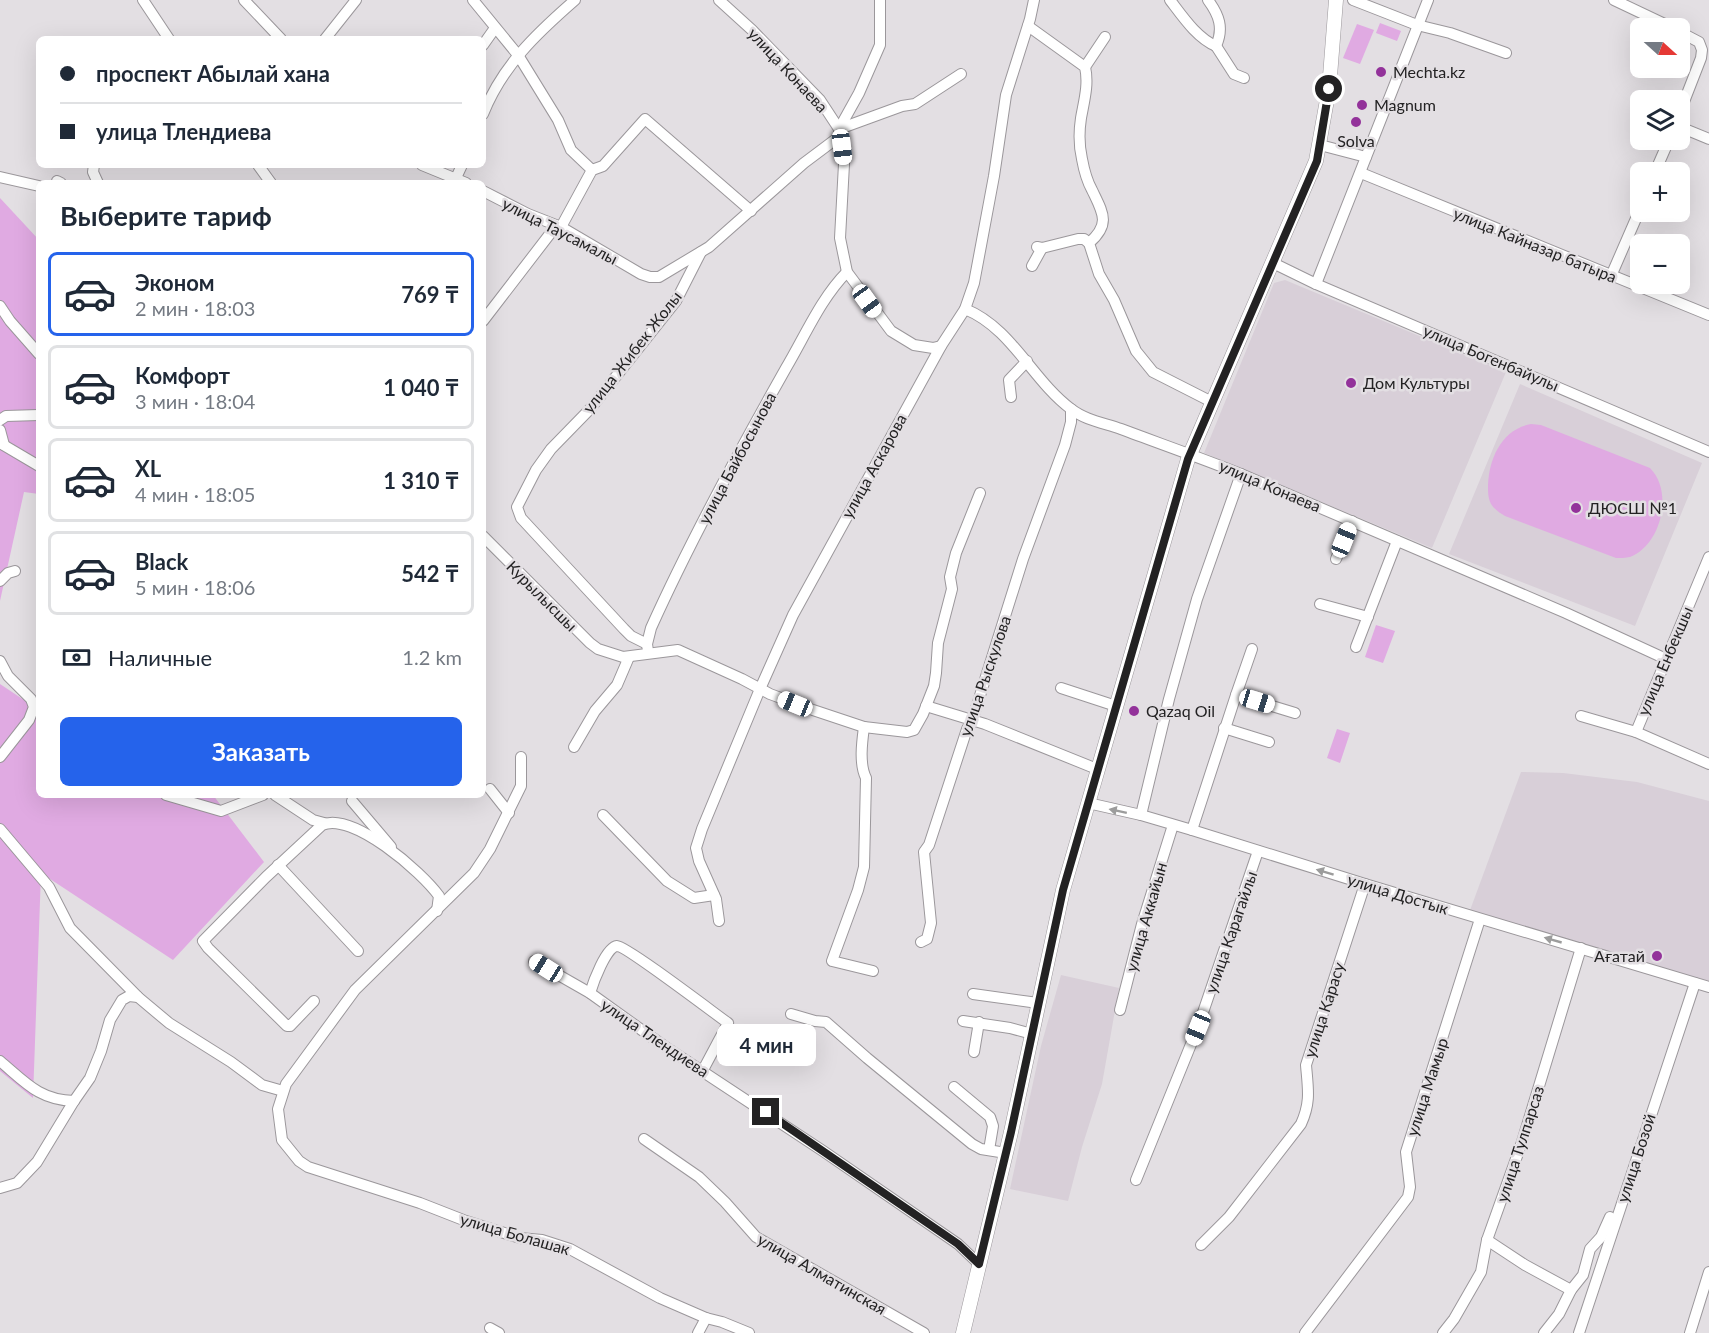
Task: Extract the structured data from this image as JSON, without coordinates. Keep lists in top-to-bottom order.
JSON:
{
  "streets": {
    "street": [
      "улица Конаева",
      "улица Таусамалы",
      "улица Кайназар батыра",
      "улица Жибек Жолы",
      "улица Богенбайулы",
      "улица Байбосынова",
      "улица Аскарова",
      "Курылысшы",
      "улица Енбекшы",
      "улица Рыскулова",
      "улица Достык",
      "улица Аккайын",
      "улица Карагайлы",
      "улица Карасу",
      "улица Тлендиева",
      "улица Мамыр",
      "улица Тулпарсаз",
      "улица Бозой",
      "улица Болашак",
      "улица Алматинская"
    ]
  },
  "crossings": [
    ["улица Конаева", "улица Жибек Жолы"],
    ["улица Конаева", "улица Байбосынова"],
    ["улица Конаева", "улица Аскарова"],
    ["улица Конаева", "улица Енбекшы"],
    ["улица Конаева", "улица Рыскулова"],
    ["улица Таусамалы", "улица Жибек Жолы"],
    ["улица Жибек Жолы", "улица Байбосынова"],
    ["улица Достык", "улица Аккайын"],
    ["улица Достык", "улица Карагайлы"],
    ["улица Достык", "улица Карасу"],
    ["улица Достык", "улица Мамыр"],
    ["улица Достык", "улица Тулпарсаз"],
    ["улица Достык", "улица Бозой"]
  ],
  "one_way": ["улица Достык"],
  "places": [
    "Mechta.kz",
    "Magnum",
    "Solva",
    "Дом Культуры",
    "ДЮСШ №1",
    "Qazaq Oil",
    "Ағатай"
  ],
  "north": "right",
  "page": {
    "map_buttons": ["+", "−"],
    "banner": ["проспект Абылай хана", "улица Тлендиева"],
    "heading": "Выберите тариф",
    "list": [
      {
        "name": "Эконом",
        "note": "2 мин · 18:03",
        "value": "769 ₸"
      },
      {
        "name": "Комфорт",
        "note": "3 мин · 18:04",
        "value": "1 040 ₸"
      },
      {
        "name": "XL",
        "note": "4 мин · 18:05",
        "value": "1 310 ₸"
      },
      {
        "name": "Black",
        "note": "5 мин · 18:06",
        "value": "542 ₸"
      }
    ],
    "pay": ["Наличные", "1.2 km"],
    "buttons": "Заказать",
    "bubble": "4 мин"
  }
}
